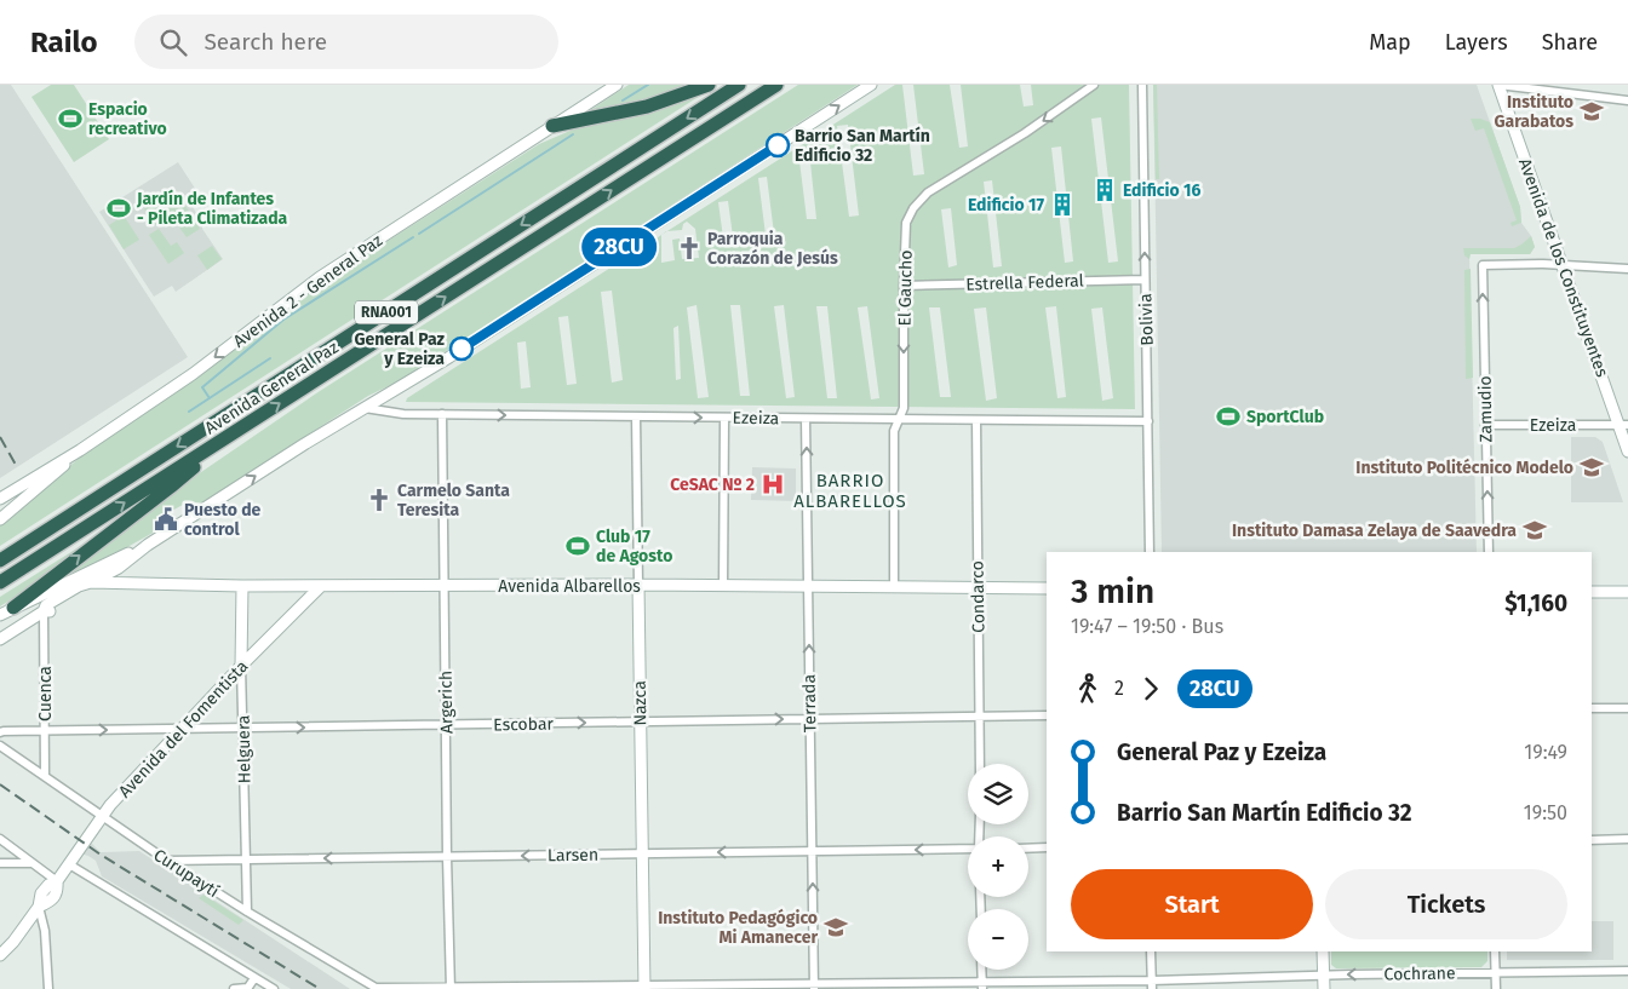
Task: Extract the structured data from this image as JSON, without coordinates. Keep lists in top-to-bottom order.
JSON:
{
  "streets": {
    "highway": ["RNA001", "Avenida General Paz"],
    "street": [
      "Avenida de los Constituyentes",
      "Estrella Federal",
      "El Gaucho",
      "Avenida 2 - General Paz",
      "Bolivia",
      "Zamudio",
      "Ezeiza",
      "Avenida Albarellos",
      "Condarco",
      "Cuenca",
      "Argerich",
      "Nazca",
      "Terrada",
      "Escobar",
      "Avenida del Fomentista",
      "Helguera",
      "Larsen",
      "Curupaytí",
      "Cochrane"
    ]
  },
  "crossings": [
    ["Avenida de los Constituyentes", "Zamudio"],
    ["Avenida de los Constituyentes", "Ezeiza"],
    ["Estrella Federal", "El Gaucho"],
    ["Estrella Federal", "Bolivia"],
    ["El Gaucho", "Ezeiza"],
    ["El Gaucho", "Avenida Albarellos"],
    ["Bolivia", "Ezeiza"],
    ["Zamudio", "Ezeiza"],
    ["Ezeiza", "Condarco"],
    ["Ezeiza", "Argerich"],
    ["Ezeiza", "Nazca"],
    ["Ezeiza", "Terrada"],
    ["Avenida Albarellos", "Condarco"],
    ["Avenida Albarellos", "Argerich"],
    ["Avenida Albarellos", "Nazca"],
    ["Avenida Albarellos", "Terrada"],
    ["Avenida Albarellos", "Avenida del Fomentista"],
    ["Avenida Albarellos", "Helguera"],
    ["Condarco", "Escobar"],
    ["Cuenca", "Escobar"],
    ["Cuenca", "Curupaytí"],
    ["Argerich", "Escobar"],
    ["Argerich", "Larsen"],
    ["Argerich", "Cochrane"],
    ["Nazca", "Escobar"],
    ["Nazca", "Larsen"],
    ["Nazca", "Cochrane"],
    ["Terrada", "Escobar"],
    ["Terrada", "Larsen"],
    ["Terrada", "Cochrane"],
    ["Escobar", "Avenida del Fomentista"],
    ["Escobar", "Helguera"],
    ["Avenida del Fomentista", "Helguera"],
    ["Avenida del Fomentista", "Curupaytí"],
    ["Helguera", "Larsen"],
    ["Helguera", "Curupaytí"],
    ["Larsen", "Curupaytí"],
    ["Curupaytí", "Cochrane"]
  ],
  "one_way": [
    "El Gaucho",
    "Avenida 2 - General Paz",
    "Bolivia",
    "Zamudio",
    "Terrada",
    "Escobar",
    "Larsen"
  ],
  "districts": ["BARRIO ALBARELLOS"],
  "places": {
    "school or university": [
      "Instituto Garabatos",
      "Instituto Politécnico Modelo",
      "Instituto Damasa Zelaya de Saavedra",
      "Instituto Pedagógico Mi Amanecer"
    ],
    "sports": [
      "Espacio recreativo",
      "Jardín de Infantes - Pileta Climatizada",
      "SportClub",
      "Club 17 de Agosto"
    ],
    "other": ["Barrio San Martín Edificio 32", "General Paz y Ezeiza"],
    "building": ["Edificio 16", "Edificio 17"],
    "church": ["Parroquia Corazón de Jesús", "Carmelo Santa Teresita"],
    "hospital": ["CeSAC Nº 2"],
    "public building": ["Puesto de control"]
  },
  "lines": ["bus line 28CU"],
  "page": {
    "header": "Railo",
    "search": "Search here",
    "nav": ["Map", "Layers", "Share"],
    "on_map": "28CU",
    "heading": ["3 min", "19:47 – 19:50 · Bus", "$1,160"],
    "legs": ["2", "28CU"],
    "list": [
      {
        "name": "General Paz y Ezeiza",
        "value": "19:49"
      },
      {
        "name": "Barrio San Martín Edificio 32",
        "value": "19:50"
      }
    ],
    "map_buttons": ["+", "−"],
    "buttons": ["Start", "Tickets"]
  }
}
